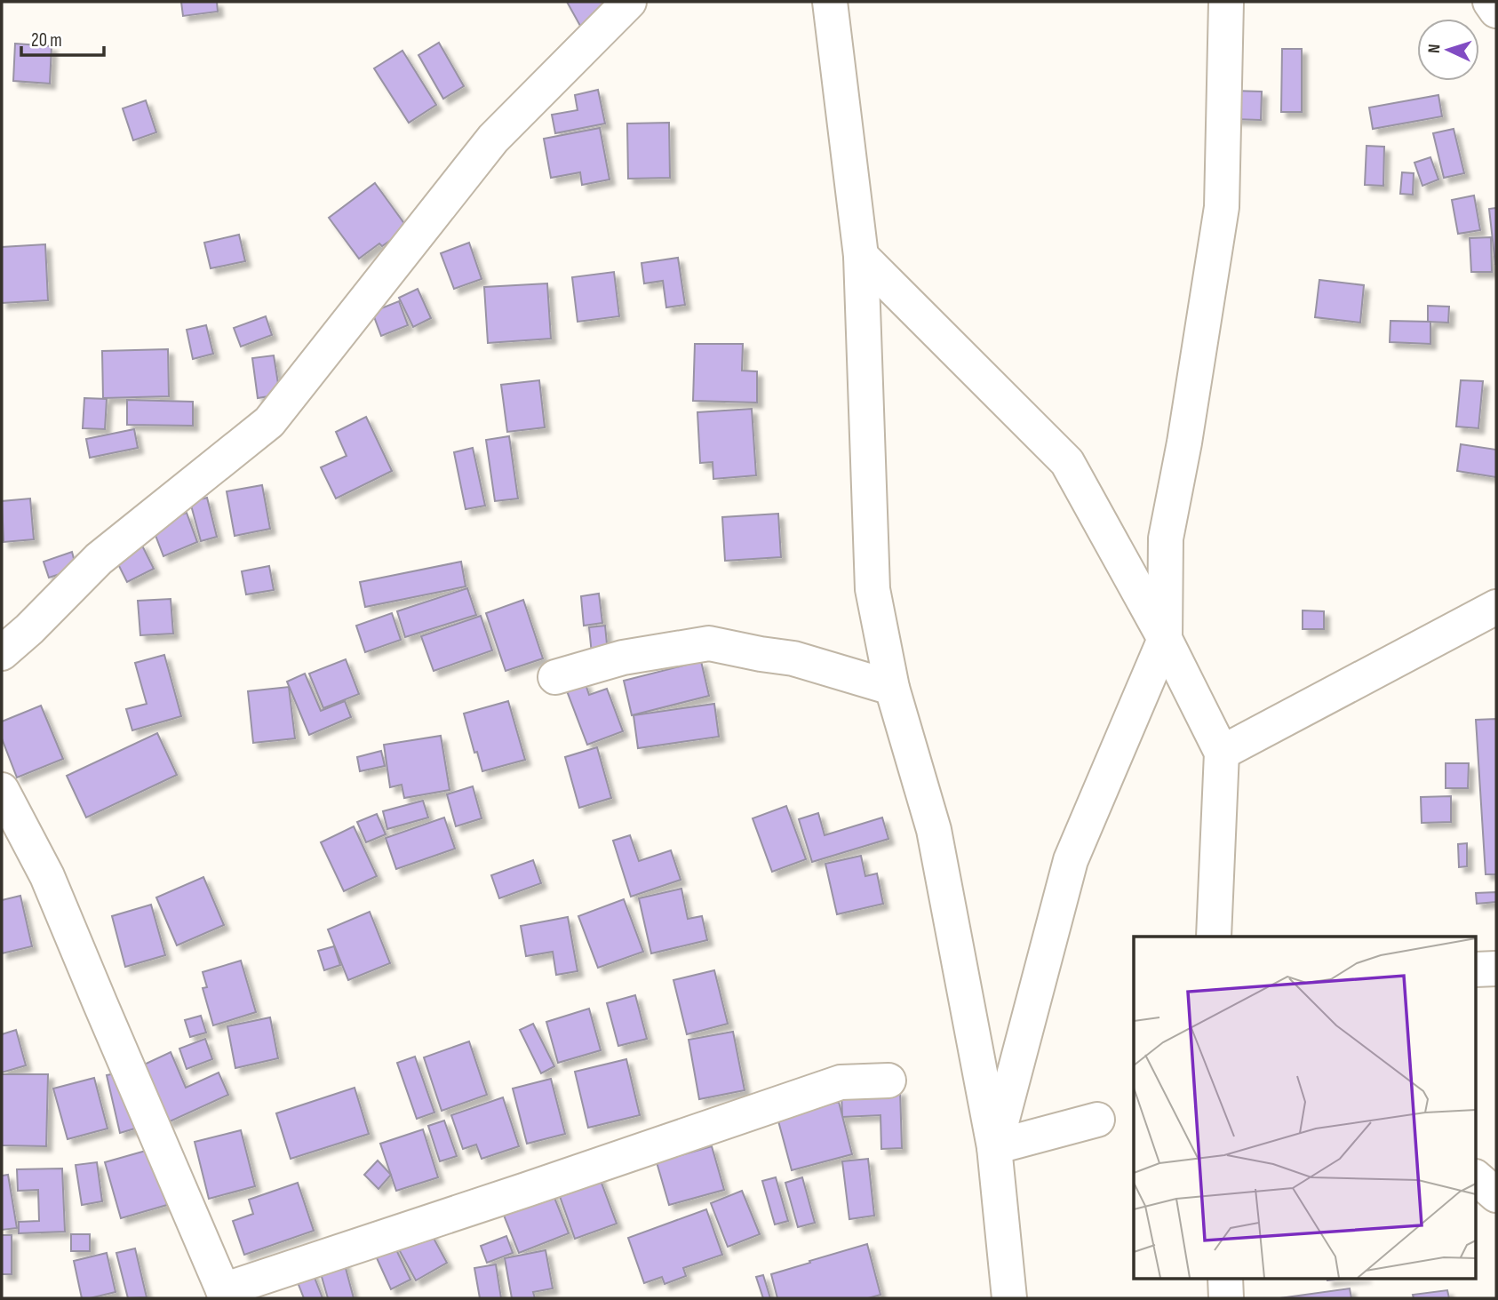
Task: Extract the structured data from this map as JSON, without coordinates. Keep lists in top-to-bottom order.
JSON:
{
  "scale_bar": "20 m",
  "north": "left"
}
